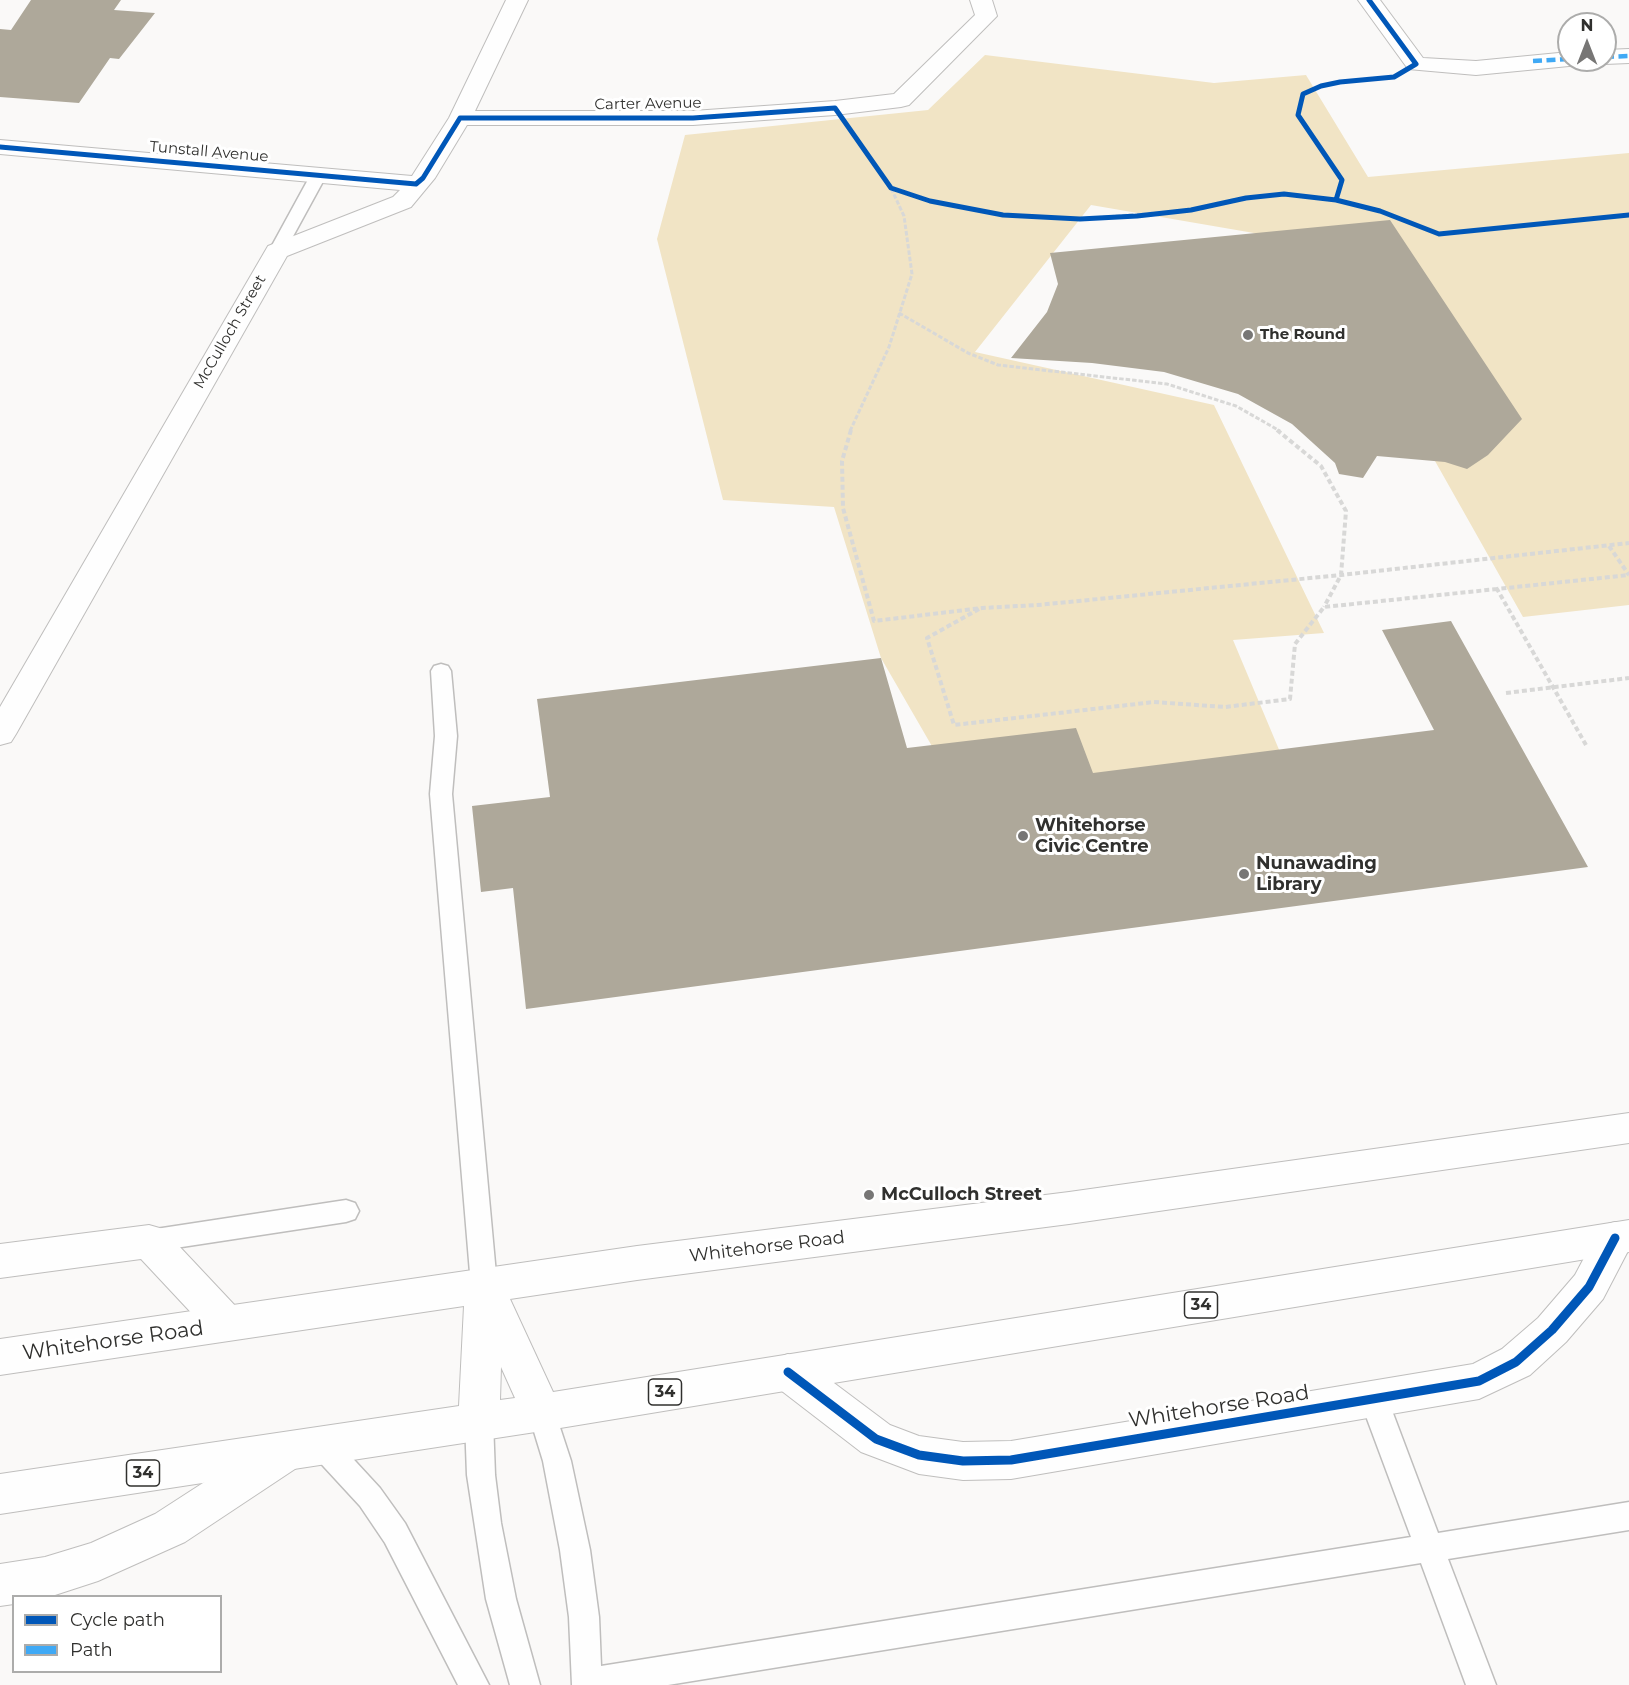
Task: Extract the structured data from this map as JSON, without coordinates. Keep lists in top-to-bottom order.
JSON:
{
  "streets": {
    "main road": [
      "Carter Avenue",
      "Tunstall Avenue",
      "McCulloch Street",
      "Whitehorse Road",
      "34"
    ]
  },
  "places": [
    "The Round",
    "Whitehorse Civic Centre",
    "Nunawading Library",
    "McCulloch Street"
  ],
  "legend": ["Cycle path", "Path"],
  "north": "top"
}
